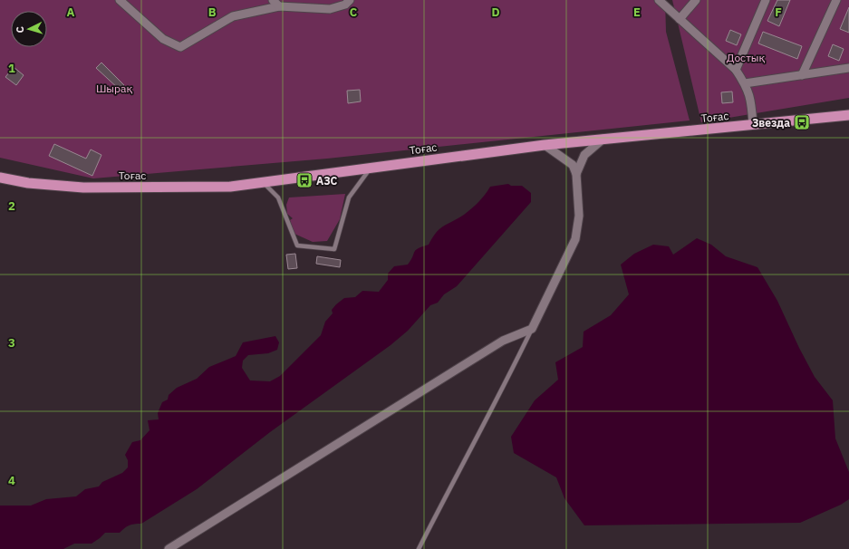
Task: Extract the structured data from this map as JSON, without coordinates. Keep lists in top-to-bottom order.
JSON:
{
  "streets": {
    "highway": ["Тоғас"]
  },
  "parks": ["Достық", "Шырақ"],
  "places": {
    "bus stop": ["Звезда", "АЗС"]
  },
  "north": "left",
  "grid": {
    "columns": [
      "A",
      "B",
      "C",
      "D",
      "E",
      "F"
    ],
    "rows": [
      "1",
      "2",
      "3",
      "4"
    ]
  }
}
